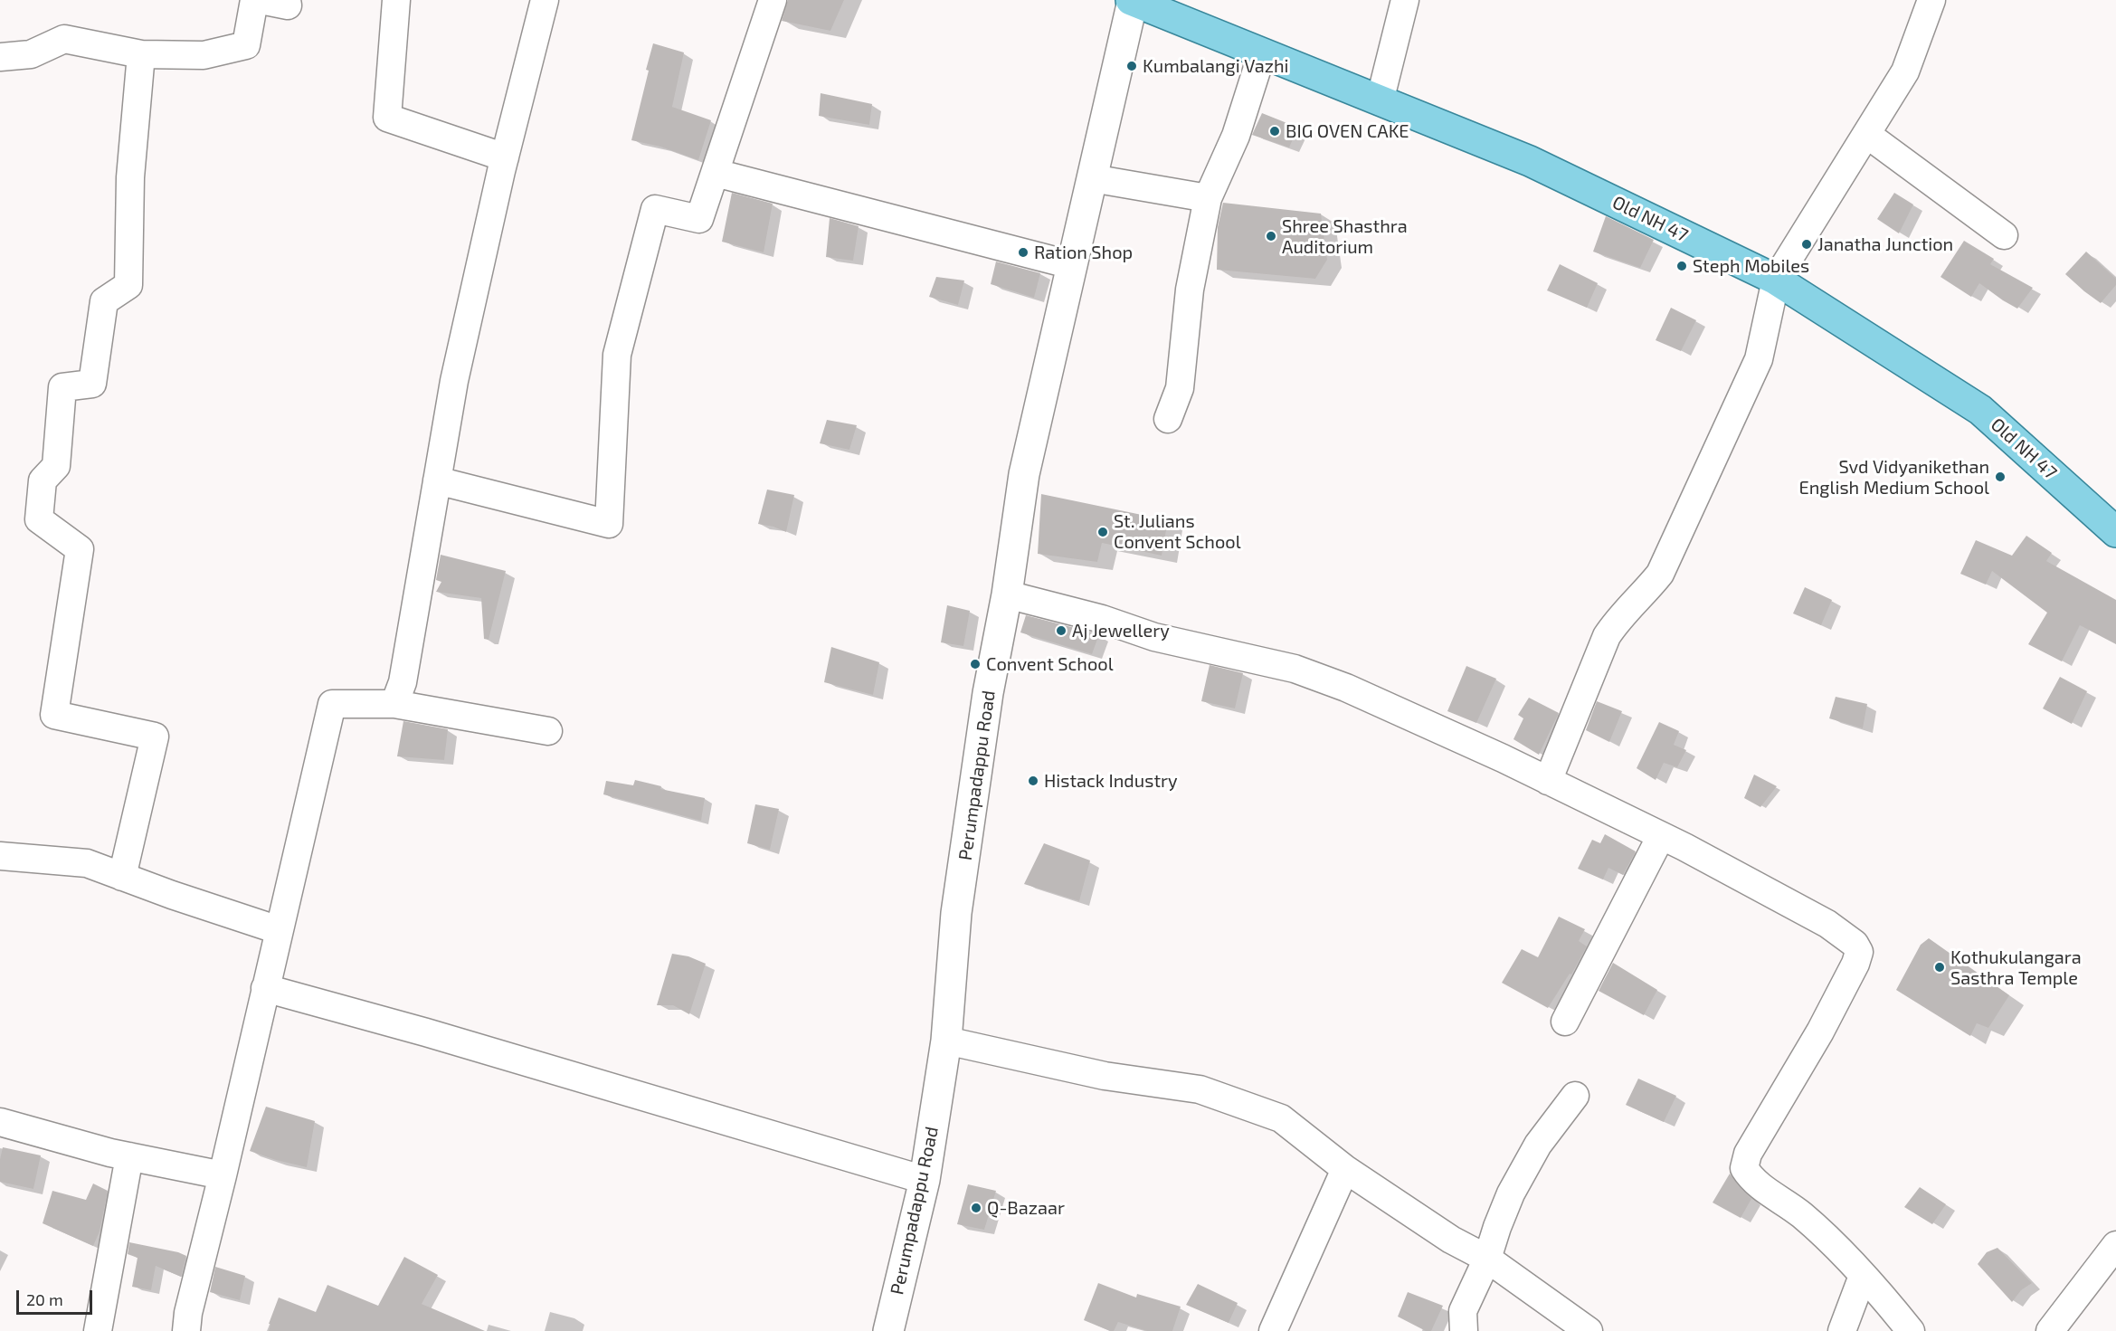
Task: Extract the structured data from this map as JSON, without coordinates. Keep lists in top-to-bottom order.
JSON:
{
  "streets": {
    "main road": ["Old NH 47", "Perumpadappu Road"]
  },
  "crossings": [
    ["Old NH 47", "Perumpadappu Road"]
  ],
  "places": [
    "Kumbalangi Vazhi",
    "BIG OVEN CAKE",
    "Shree Shasthra Auditorium",
    "Janatha Junction",
    "Ration Shop",
    "Steph Mobiles",
    "Svd Vidyanikethan English Medium School",
    "St. Julians Convent School",
    "Aj Jewellery",
    "Convent School",
    "Histack Industry",
    "Kothukulangara Sasthra Temple",
    "Q-Bazaar"
  ],
  "scale_bar": "20 m"
}
